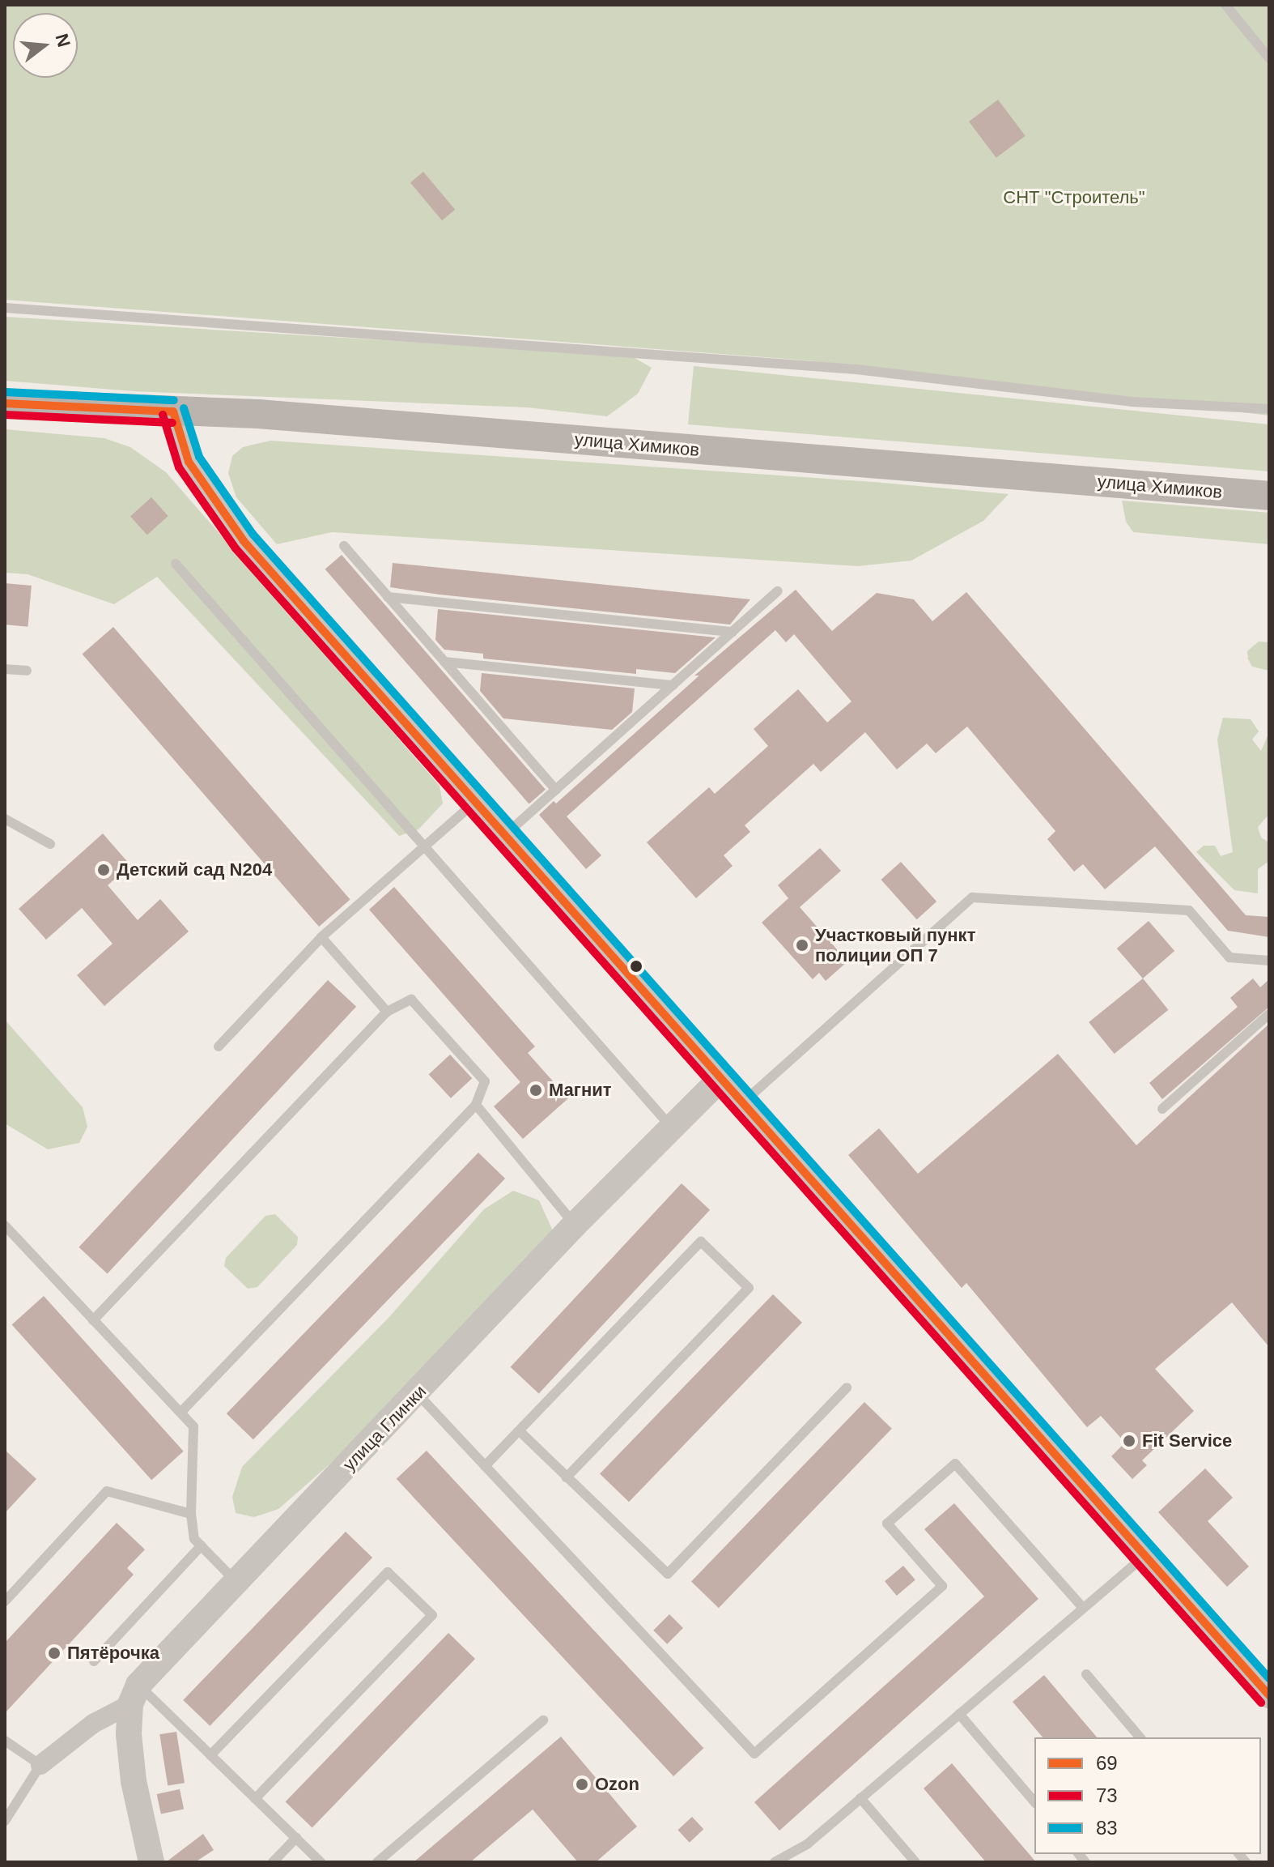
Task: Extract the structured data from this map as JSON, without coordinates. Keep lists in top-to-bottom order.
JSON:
{
  "streets": {
    "main road": ["улица Химиков"],
    "street": ["улица Глинки"]
  },
  "parks": ["СНТ \"Строитель\""],
  "places": [
    "Детский сад N204",
    "Участковый пункт полиции ОП 7",
    "Магнит",
    "Fit Service",
    "Пятёрочка",
    "Ozon"
  ],
  "lines": ["transit line 83", "transit line 69", "transit line 73"],
  "legend": ["69", "73", "83"],
  "north": "right"
}
